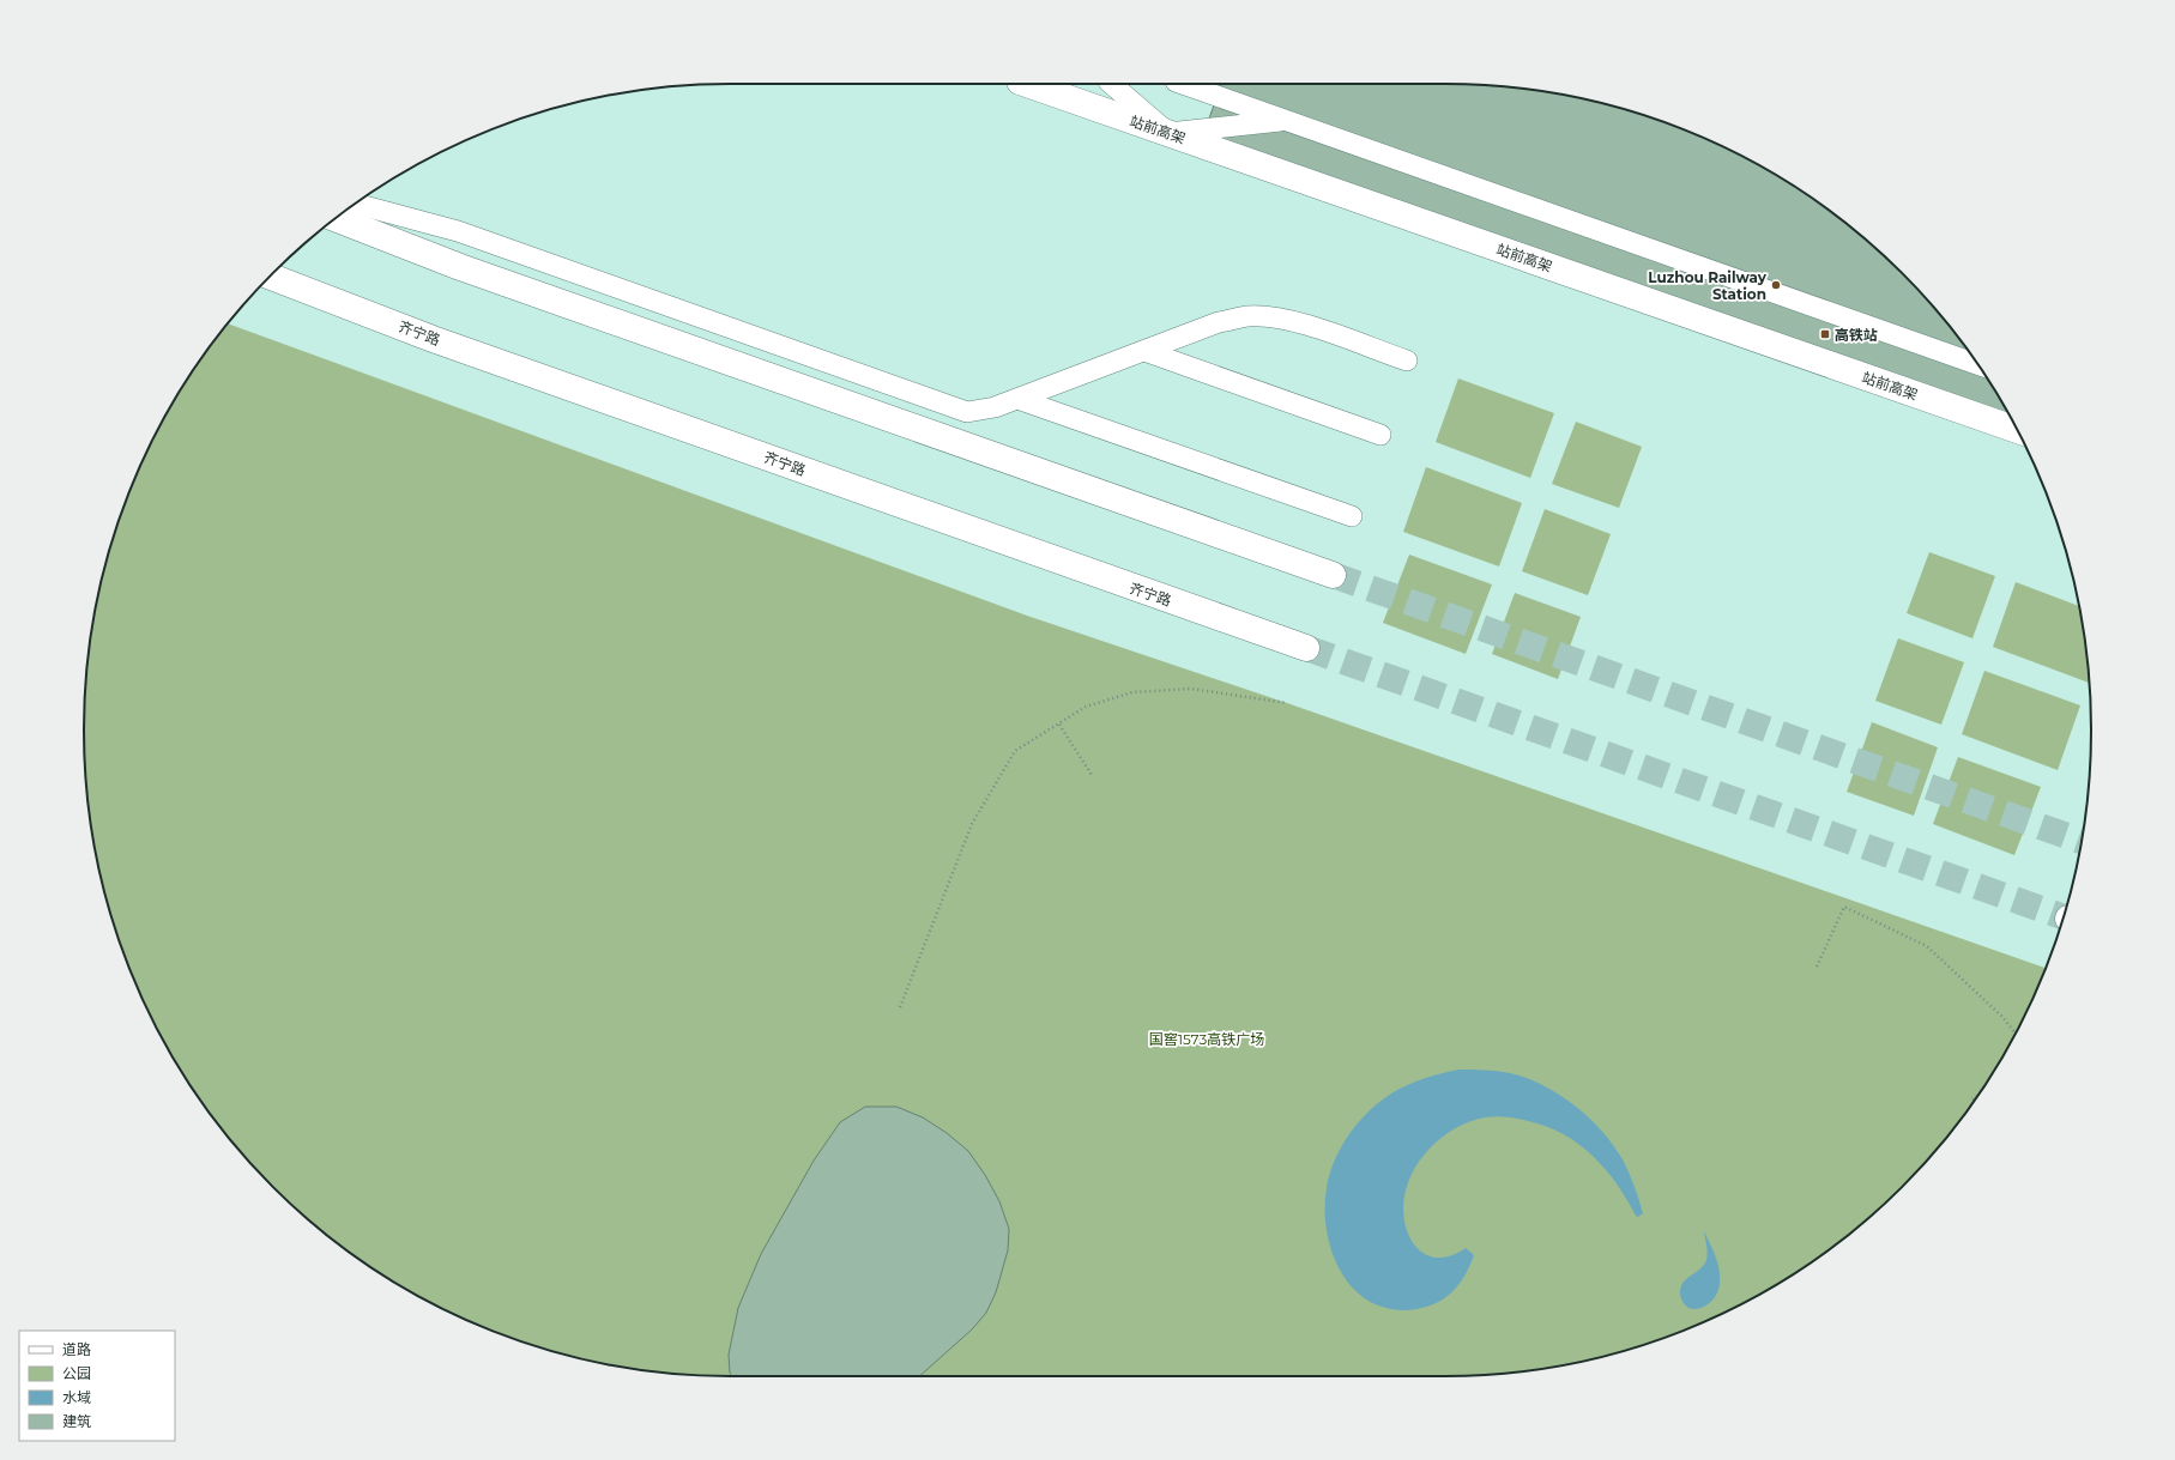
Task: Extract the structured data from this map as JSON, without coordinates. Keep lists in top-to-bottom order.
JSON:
{
  "streets": {
    "street": ["站前高架", "齐宁路"]
  },
  "parks": ["国窖1573高铁广场"],
  "places": {
    "other": ["Luzhou Railway Station"],
    "transit": ["高铁站"]
  },
  "legend": [
    "道路",
    "公园",
    "水域",
    "建筑"
  ]
}
